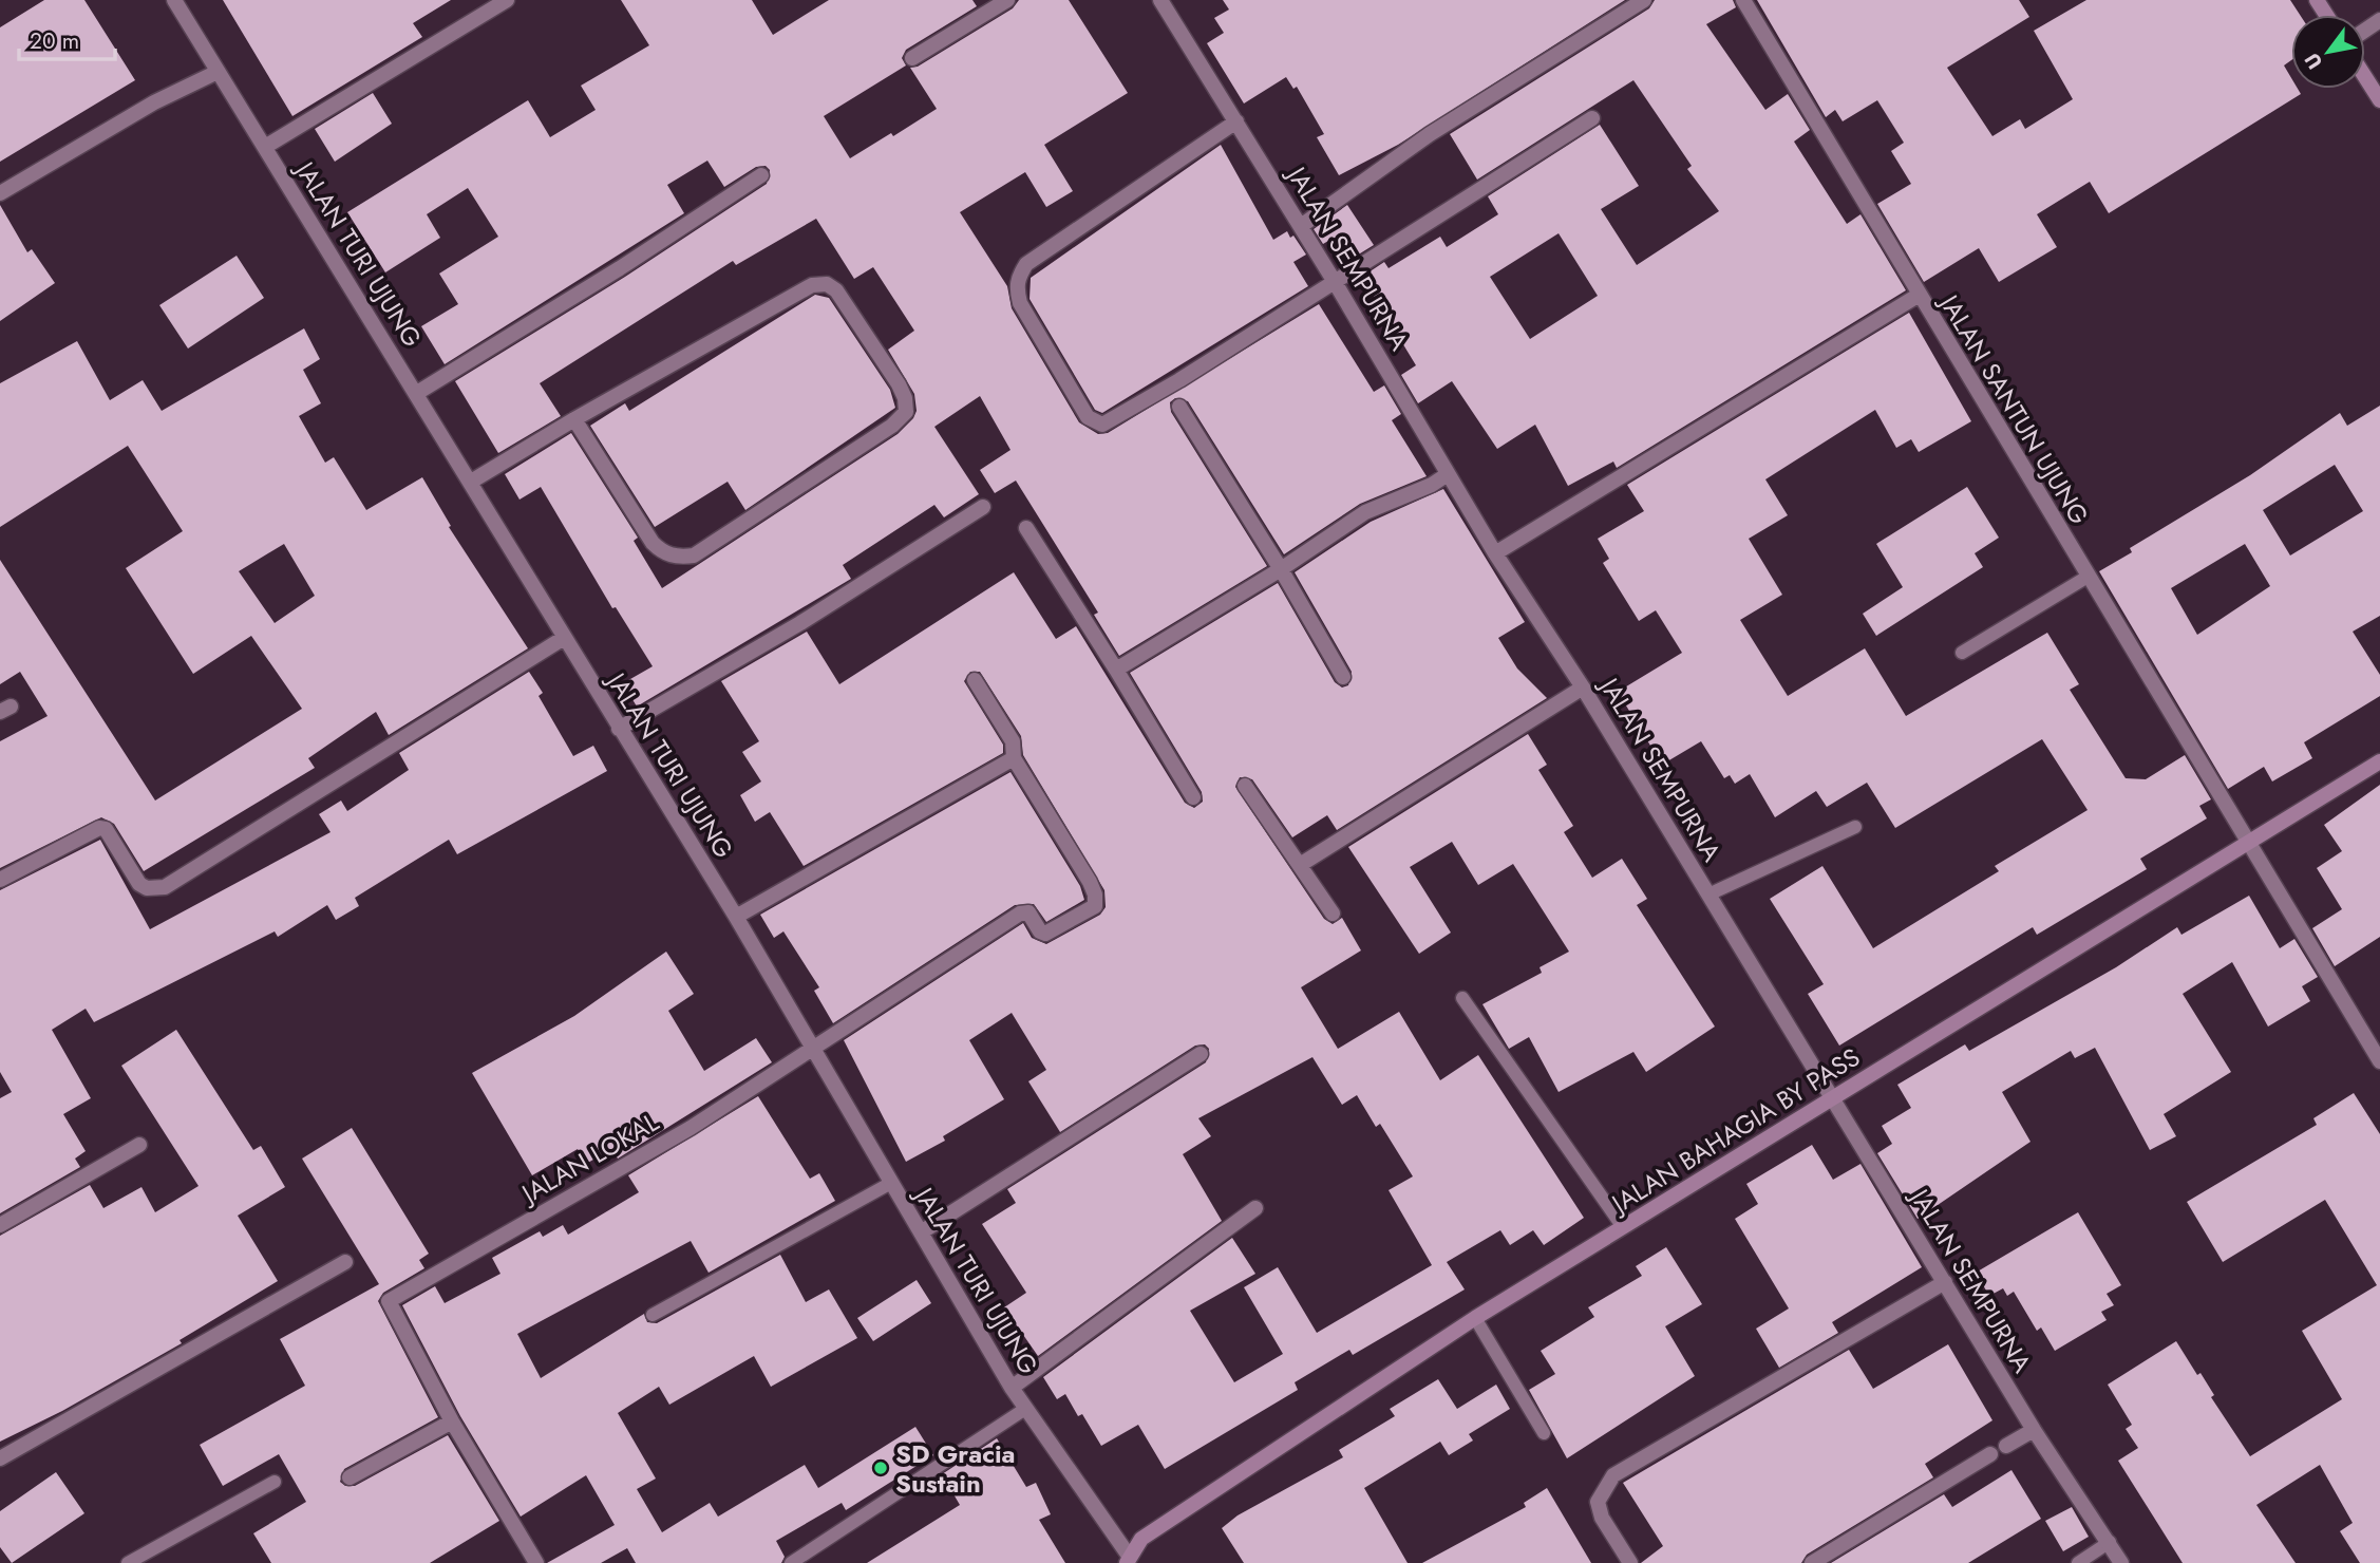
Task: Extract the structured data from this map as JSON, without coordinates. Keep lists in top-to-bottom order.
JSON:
{
  "streets": {
    "main road": ["JALAN BAHAGIA BY PASS"],
    "street": [
      "JALAN TURI UJUNG",
      "JALAN SEMPURNA",
      "JALAN SANTUN UJUNG",
      "JALAN LOKAL"
    ]
  },
  "crossings": [
    ["JALAN TURI UJUNG", "JALAN BAHAGIA BY PASS"],
    ["JALAN TURI UJUNG", "JALAN LOKAL"],
    ["JALAN SEMPURNA", "JALAN BAHAGIA BY PASS"],
    ["JALAN SANTUN UJUNG", "JALAN BAHAGIA BY PASS"]
  ],
  "places": ["SD Gracia Sustain"],
  "scale_bar": "20 m",
  "north": "bottom left"
}
